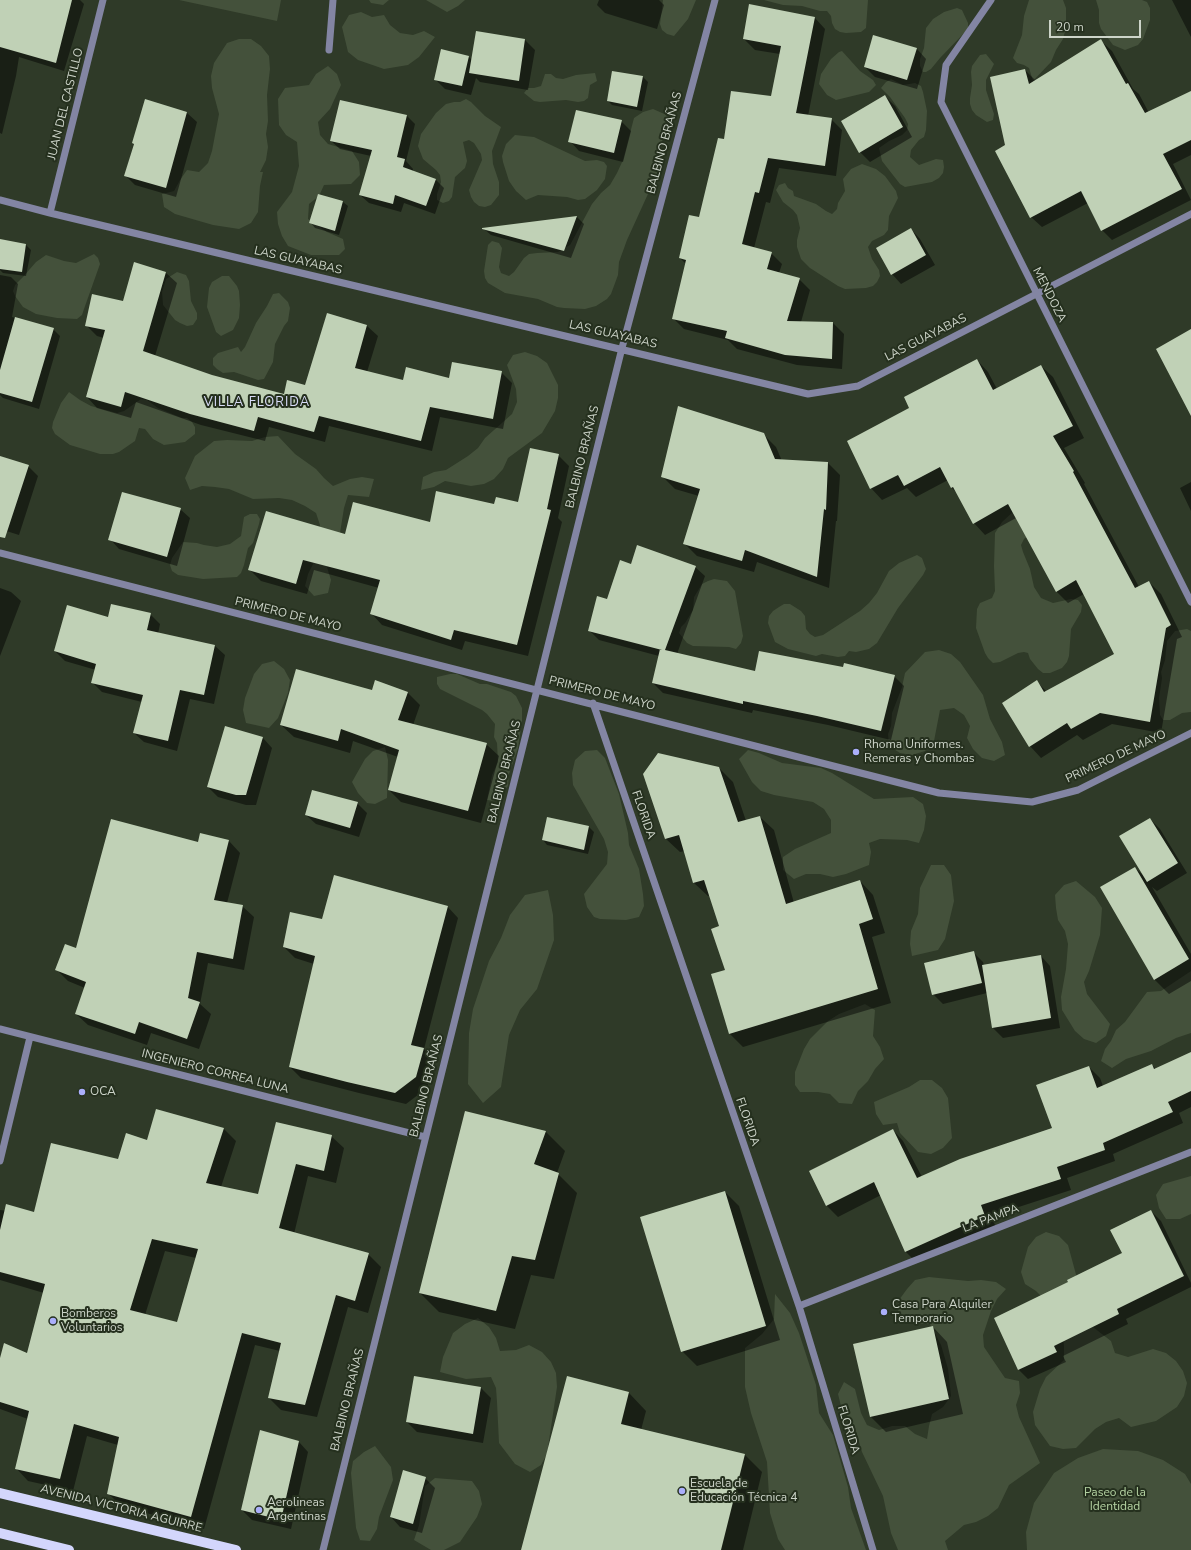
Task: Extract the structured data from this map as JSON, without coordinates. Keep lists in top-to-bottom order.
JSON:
{
  "streets": {
    "main road": ["AVENIDA VICTORIA AGUIRRE"],
    "street": [
      "JUAN DEL CASTILLO",
      "BALBINO BRAÑAS",
      "LAS GUAYABAS",
      "MENDOZA",
      "PRIMERO DE MAYO",
      "FLORIDA",
      "INGENIERO CORREA LUNA",
      "LA PAMPA"
    ]
  },
  "crossings": [
    ["JUAN DEL CASTILLO", "LAS GUAYABAS"],
    ["BALBINO BRAÑAS", "LAS GUAYABAS"],
    ["BALBINO BRAÑAS", "PRIMERO DE MAYO"],
    ["BALBINO BRAÑAS", "INGENIERO CORREA LUNA"],
    ["LAS GUAYABAS", "MENDOZA"],
    ["PRIMERO DE MAYO", "FLORIDA"],
    ["FLORIDA", "LA PAMPA"]
  ],
  "districts": ["VILLA FLORIDA"],
  "parks": ["Paseo de la Identidad"],
  "places": [
    "Rhoma Uniformes. Remeras y Chombas",
    "OCA",
    "Casa Para Alquiler Temporario",
    "Bomberos Voluntarios",
    "Escuela de Educación Técnica 4",
    "Aerolineas Argentinas"
  ],
  "scale_bar": "20 m"
}
